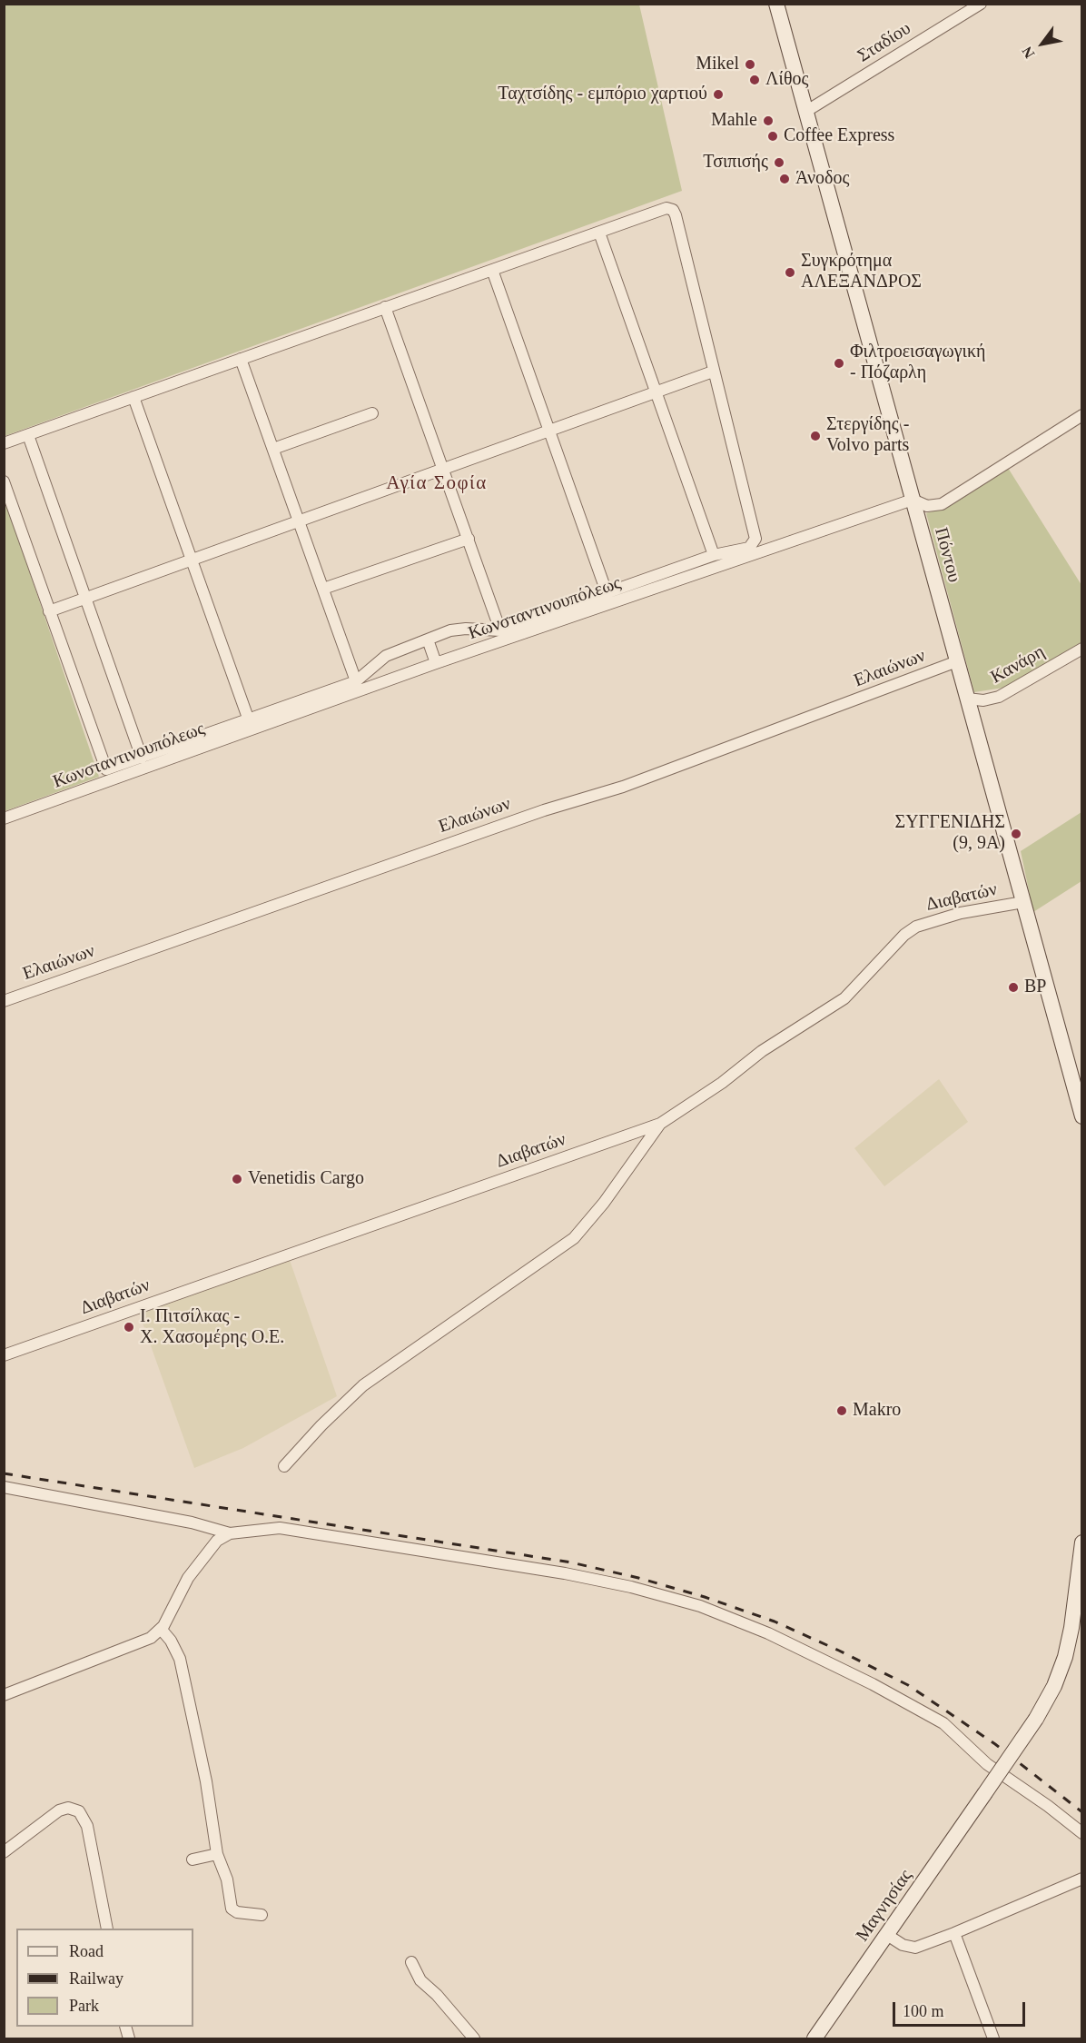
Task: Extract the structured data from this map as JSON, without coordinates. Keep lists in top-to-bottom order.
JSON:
{
  "streets": {
    "street": [
      "Σταδίου",
      "Πόντου",
      "Κωνσταντινουπόλεως",
      "Κανάρη",
      "Ελαιώνων",
      "Διαβατών",
      "Μαγνησίας"
    ]
  },
  "crossings": [
    ["Σταδίου", "Πόντου"],
    ["Πόντου", "Κωνσταντινουπόλεως"],
    ["Πόντου", "Κανάρη"],
    ["Πόντου", "Ελαιώνων"],
    ["Πόντου", "Διαβατών"]
  ],
  "districts": ["Αγία Σοφία"],
  "places": [
    "Mikel",
    "Λίθος",
    "Ταχτσίδης - εμπόριο χαρτιού",
    "Mahle",
    "Coffee Express",
    "Τσιπισής",
    "Άνοδος",
    "Συγκρότημα ΑΛΕΞΑΝΔΡΟΣ",
    "Φιλτροεισαγωγική - Πόζαρλη",
    "Στεργίδης - Volvo parts",
    "ΣΥΓΓΕΝΙΔΗΣ (9, 9Α)",
    "BP",
    "Venetidis Cargo",
    "Ι. Πιτσίλκας - Χ. Χασομέρης Ο.Ε.",
    "Makro"
  ],
  "legend": ["Road", "Railway", "Park"],
  "scale_bar": "100 m",
  "north": "bottom left"
}
